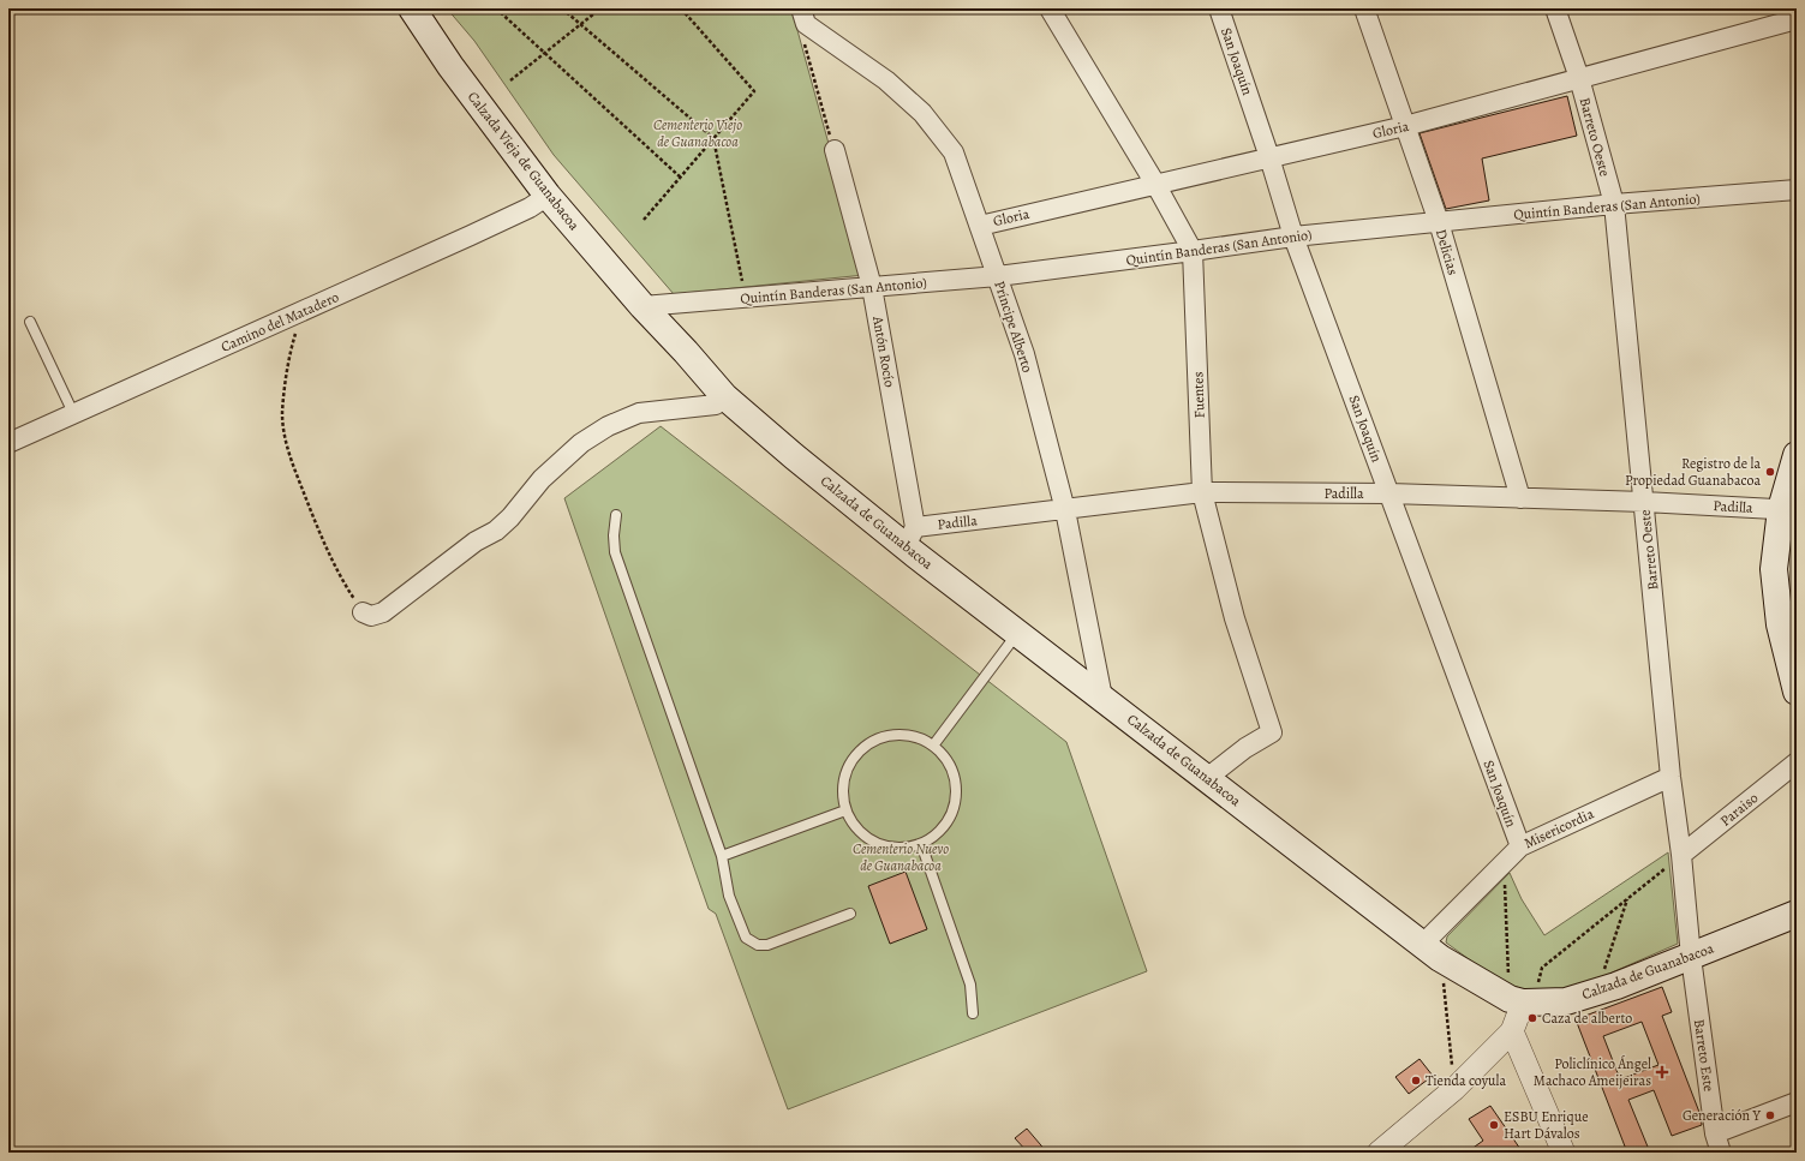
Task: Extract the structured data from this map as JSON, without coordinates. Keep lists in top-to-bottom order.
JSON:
{
  "streets": {
    "main road": ["Calzada Vieja de Guanabacoa", "Calzada de Guanabacoa"],
    "street": [
      "San Joaquín",
      "Gloria",
      "Barreto Oeste",
      "Quintín Banderas (San Antonio)",
      "Delicias",
      "Camino del Matadero",
      "Príncipe Alberto",
      "Antón Rocío",
      "Fuentes",
      "Padilla",
      "Paraiso",
      "Misericordia",
      "Barreto Este"
    ]
  },
  "crossings": [
    ["San Joaquín", "Gloria"],
    ["San Joaquín", "Quintín Banderas (San Antonio)"],
    ["San Joaquín", "Padilla"],
    ["San Joaquín", "Misericordia"],
    ["Gloria", "Barreto Oeste"],
    ["Gloria", "Delicias"],
    ["Gloria", "Príncipe Alberto"],
    ["Gloria", "Fuentes"],
    ["Barreto Oeste", "Quintín Banderas (San Antonio)"],
    ["Barreto Oeste", "Padilla"],
    ["Barreto Oeste", "Calzada de Guanabacoa"],
    ["Barreto Oeste", "Paraiso"],
    ["Barreto Oeste", "Misericordia"],
    ["Barreto Oeste", "Barreto Este"],
    ["Calzada Vieja de Guanabacoa", "Quintín Banderas (San Antonio)"],
    ["Calzada Vieja de Guanabacoa", "Camino del Matadero"],
    ["Calzada Vieja de Guanabacoa", "Calzada de Guanabacoa"],
    ["Quintín Banderas (San Antonio)", "Delicias"],
    ["Quintín Banderas (San Antonio)", "Príncipe Alberto"],
    ["Quintín Banderas (San Antonio)", "Antón Rocío"],
    ["Quintín Banderas (San Antonio)", "Fuentes"],
    ["Quintín Banderas (San Antonio)", "Calzada de Guanabacoa"],
    ["Delicias", "Padilla"],
    ["Príncipe Alberto", "Padilla"],
    ["Príncipe Alberto", "Calzada de Guanabacoa"],
    ["Antón Rocío", "Padilla"],
    ["Antón Rocío", "Calzada de Guanabacoa"],
    ["Fuentes", "Padilla"],
    ["Fuentes", "Calzada de Guanabacoa"],
    ["Padilla", "Calzada de Guanabacoa"],
    ["Calzada de Guanabacoa", "Misericordia"],
    ["Calzada de Guanabacoa", "Barreto Este"]
  ],
  "parks": ["Cementerio Viejo de Guanabacoa", "Cementerio Nuevo de Guanabacoa"],
  "places": {
    "other": [
      "Registro de la Propiedad Guanabacoa",
      "Caza de alberto",
      "Tienda coyula",
      "Generación Y",
      "ESBU Enrique Hart Dávalos"
    ],
    "health": ["Policlínico Ángel Machaco Ameijeiras"]
  }
}
